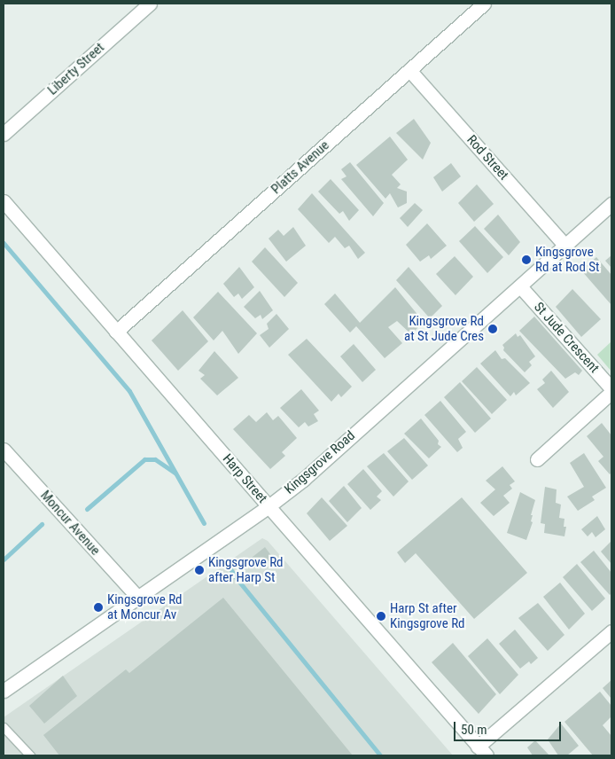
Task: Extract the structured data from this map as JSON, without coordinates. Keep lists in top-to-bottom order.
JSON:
{
  "streets": {
    "street": [
      "Liberty Street",
      "Rod Street",
      "Platts Avenue",
      "St Jude Crescent",
      "Kingsgrove Road",
      "Harp Street",
      "Moncur Avenue"
    ]
  },
  "crossings": [
    ["Rod Street", "Platts Avenue"],
    ["Rod Street", "Kingsgrove Road"],
    ["Platts Avenue", "Harp Street"],
    ["St Jude Crescent", "Kingsgrove Road"],
    ["Kingsgrove Road", "Harp Street"],
    ["Kingsgrove Road", "Moncur Avenue"]
  ],
  "places": [
    "Kingsgrove Rd at Rod St",
    "Kingsgrove Rd at St Jude Cres",
    "Kingsgrove Rd after Harp St",
    "Kingsgrove Rd at Moncur Av",
    "Harp St after Kingsgrove Rd"
  ],
  "scale_bar": "50 m"
}
